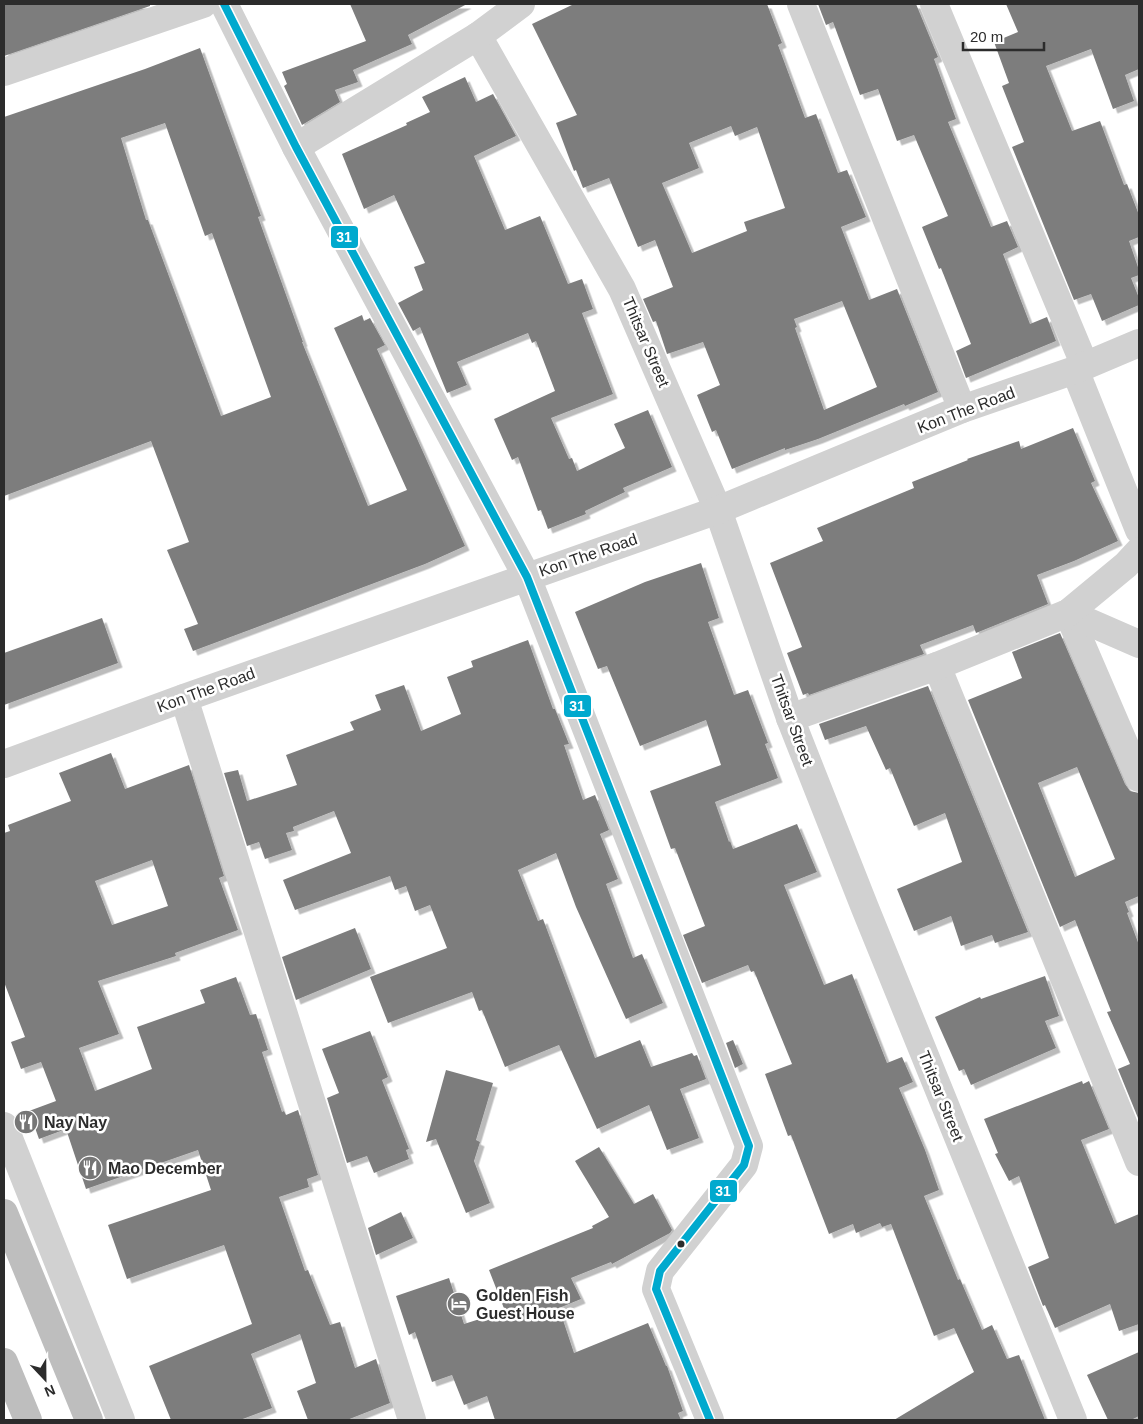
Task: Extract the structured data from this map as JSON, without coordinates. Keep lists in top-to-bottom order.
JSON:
{
  "streets": {
    "street": ["Thitsar Street", "Kon The Road"]
  },
  "crossings": [
    ["Thitsar Street", "Kon The Road"]
  ],
  "places": {
    "restaurant": ["Nay Nay", "Mao December"],
    "hotel": ["Golden Fish Guest House"]
  },
  "lines": ["transit line 31"],
  "scale_bar": "20 m",
  "north": "bottom"
}
